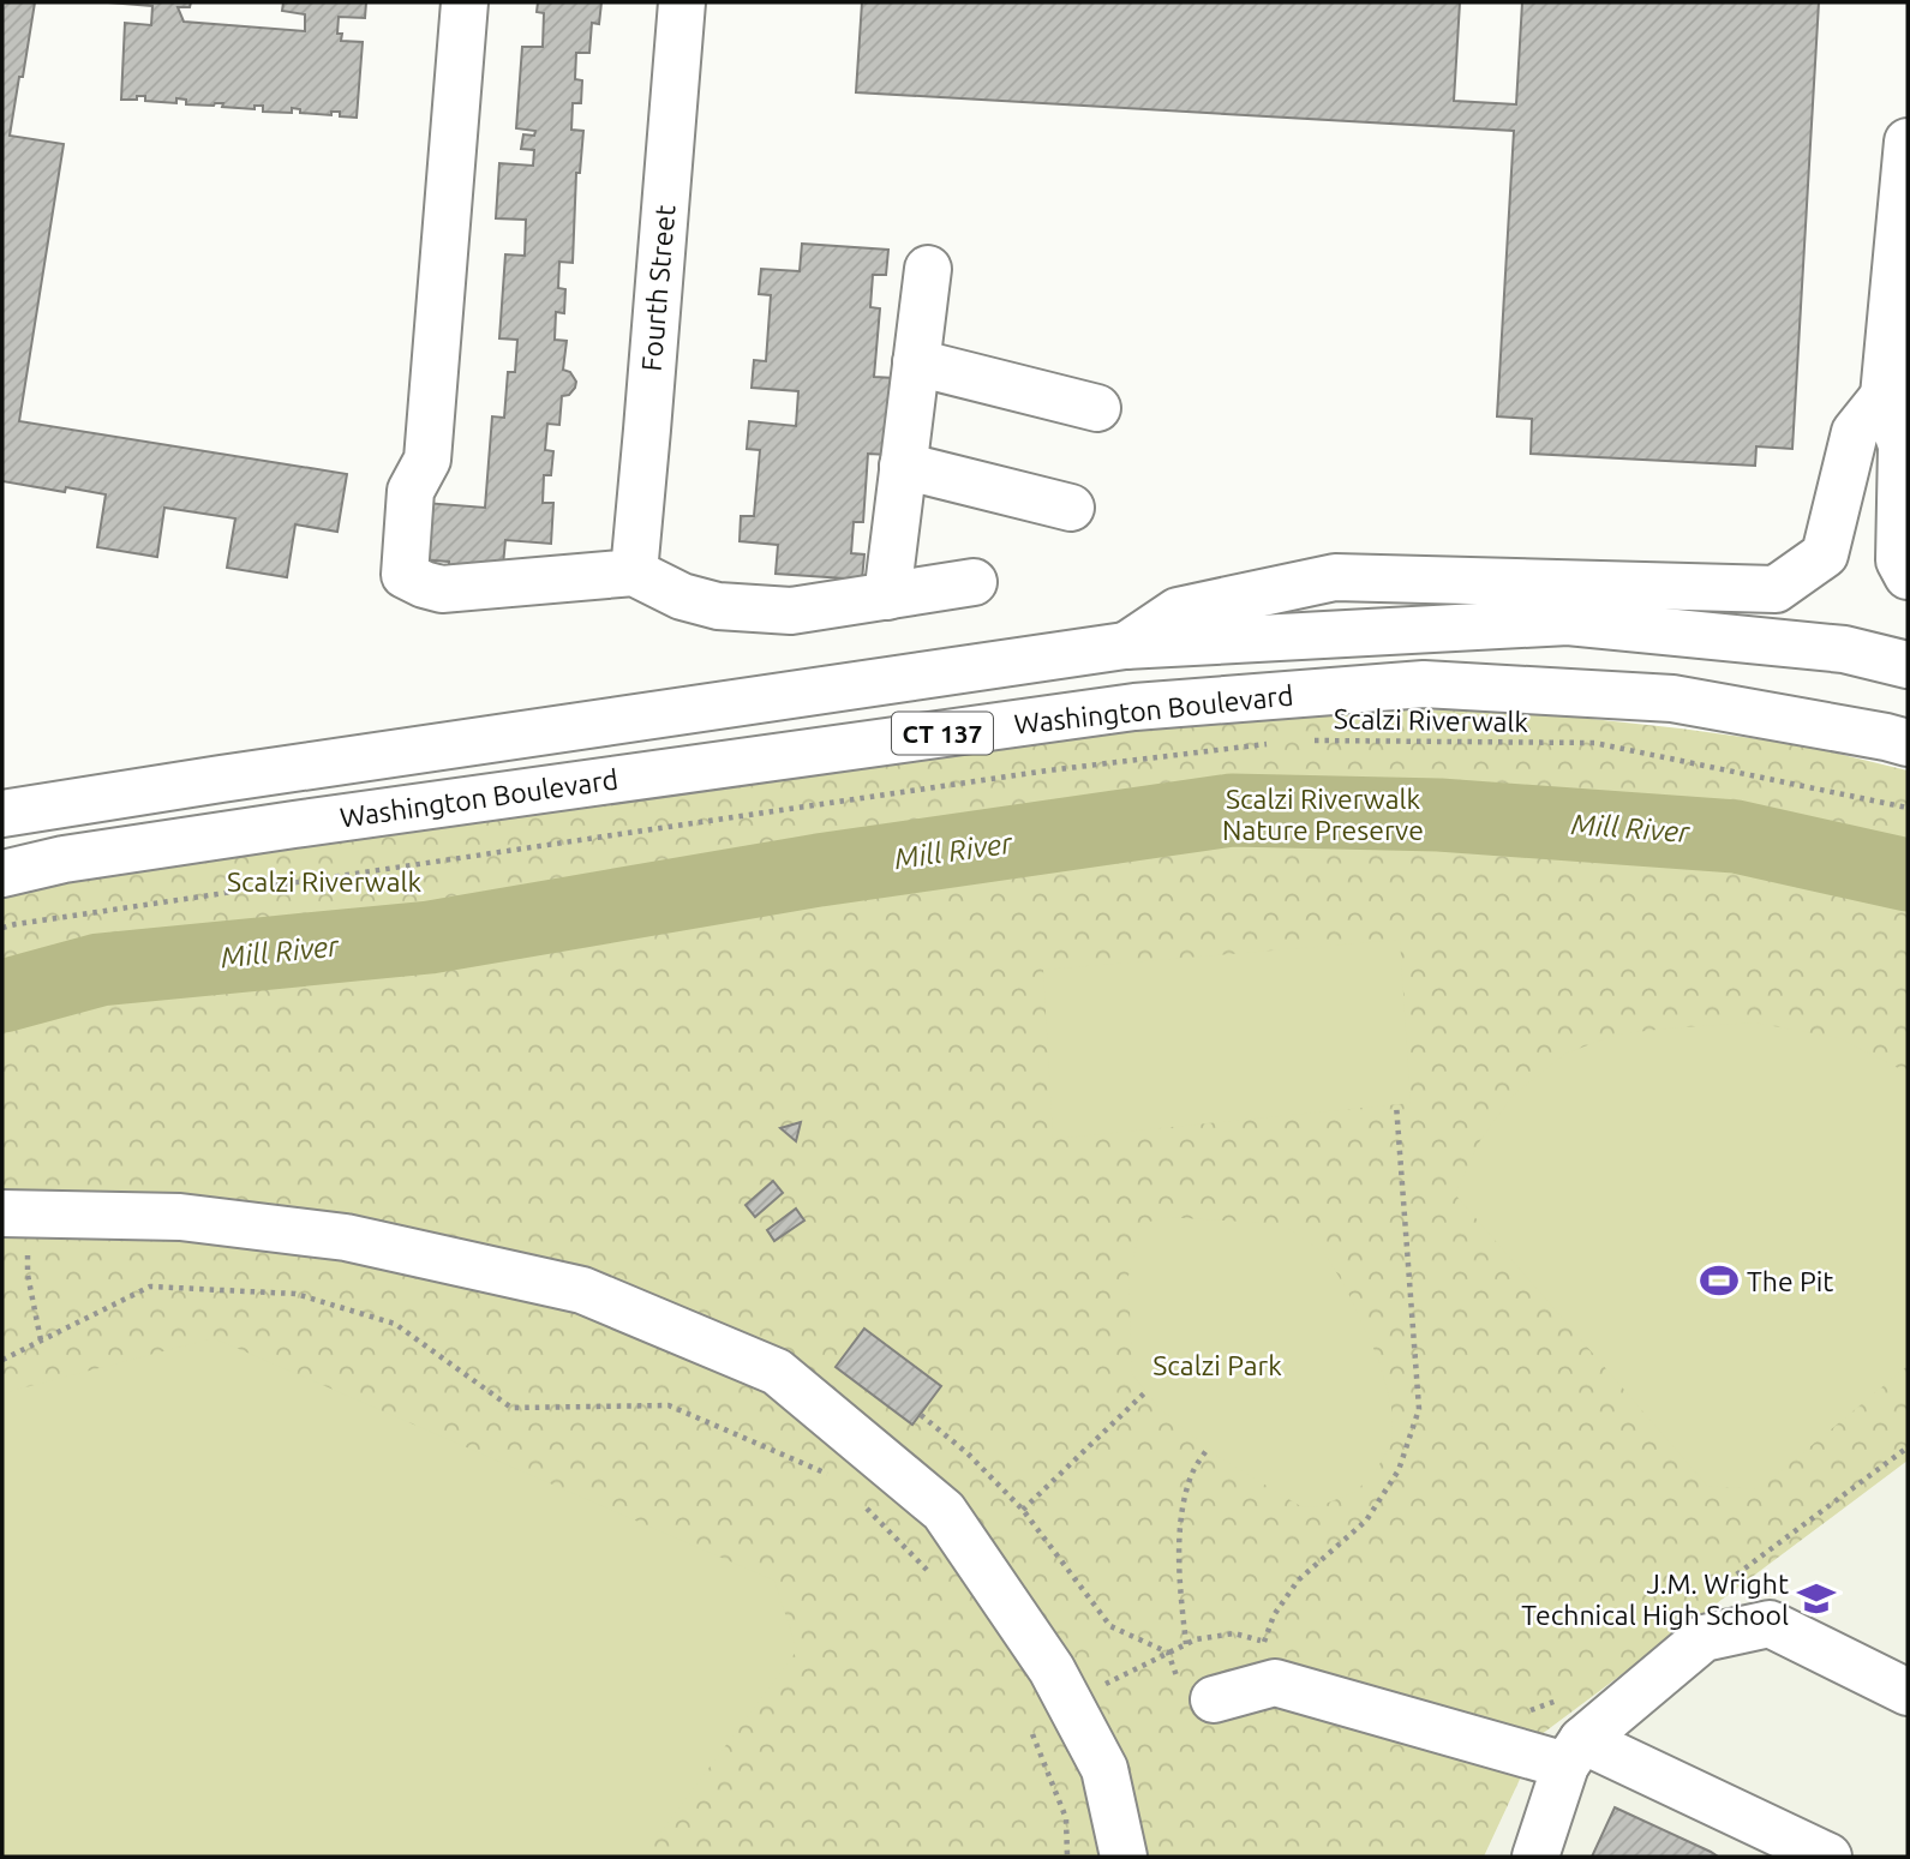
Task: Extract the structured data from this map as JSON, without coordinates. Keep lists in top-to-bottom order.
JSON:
{
  "streets": {
    "main road": ["Fourth Street", "Washington Boulevard", "CT 137"],
    "path": ["Scalzi Riverwalk"]
  },
  "water": ["Mill River"],
  "parks": ["Scalzi Riverwalk Nature Preserve", "Scalzi Riverwalk", "Scalzi Park"],
  "places": {
    "sports": ["The Pit"],
    "school or university": ["J.M. Wright Technical High School"]
  }
}
